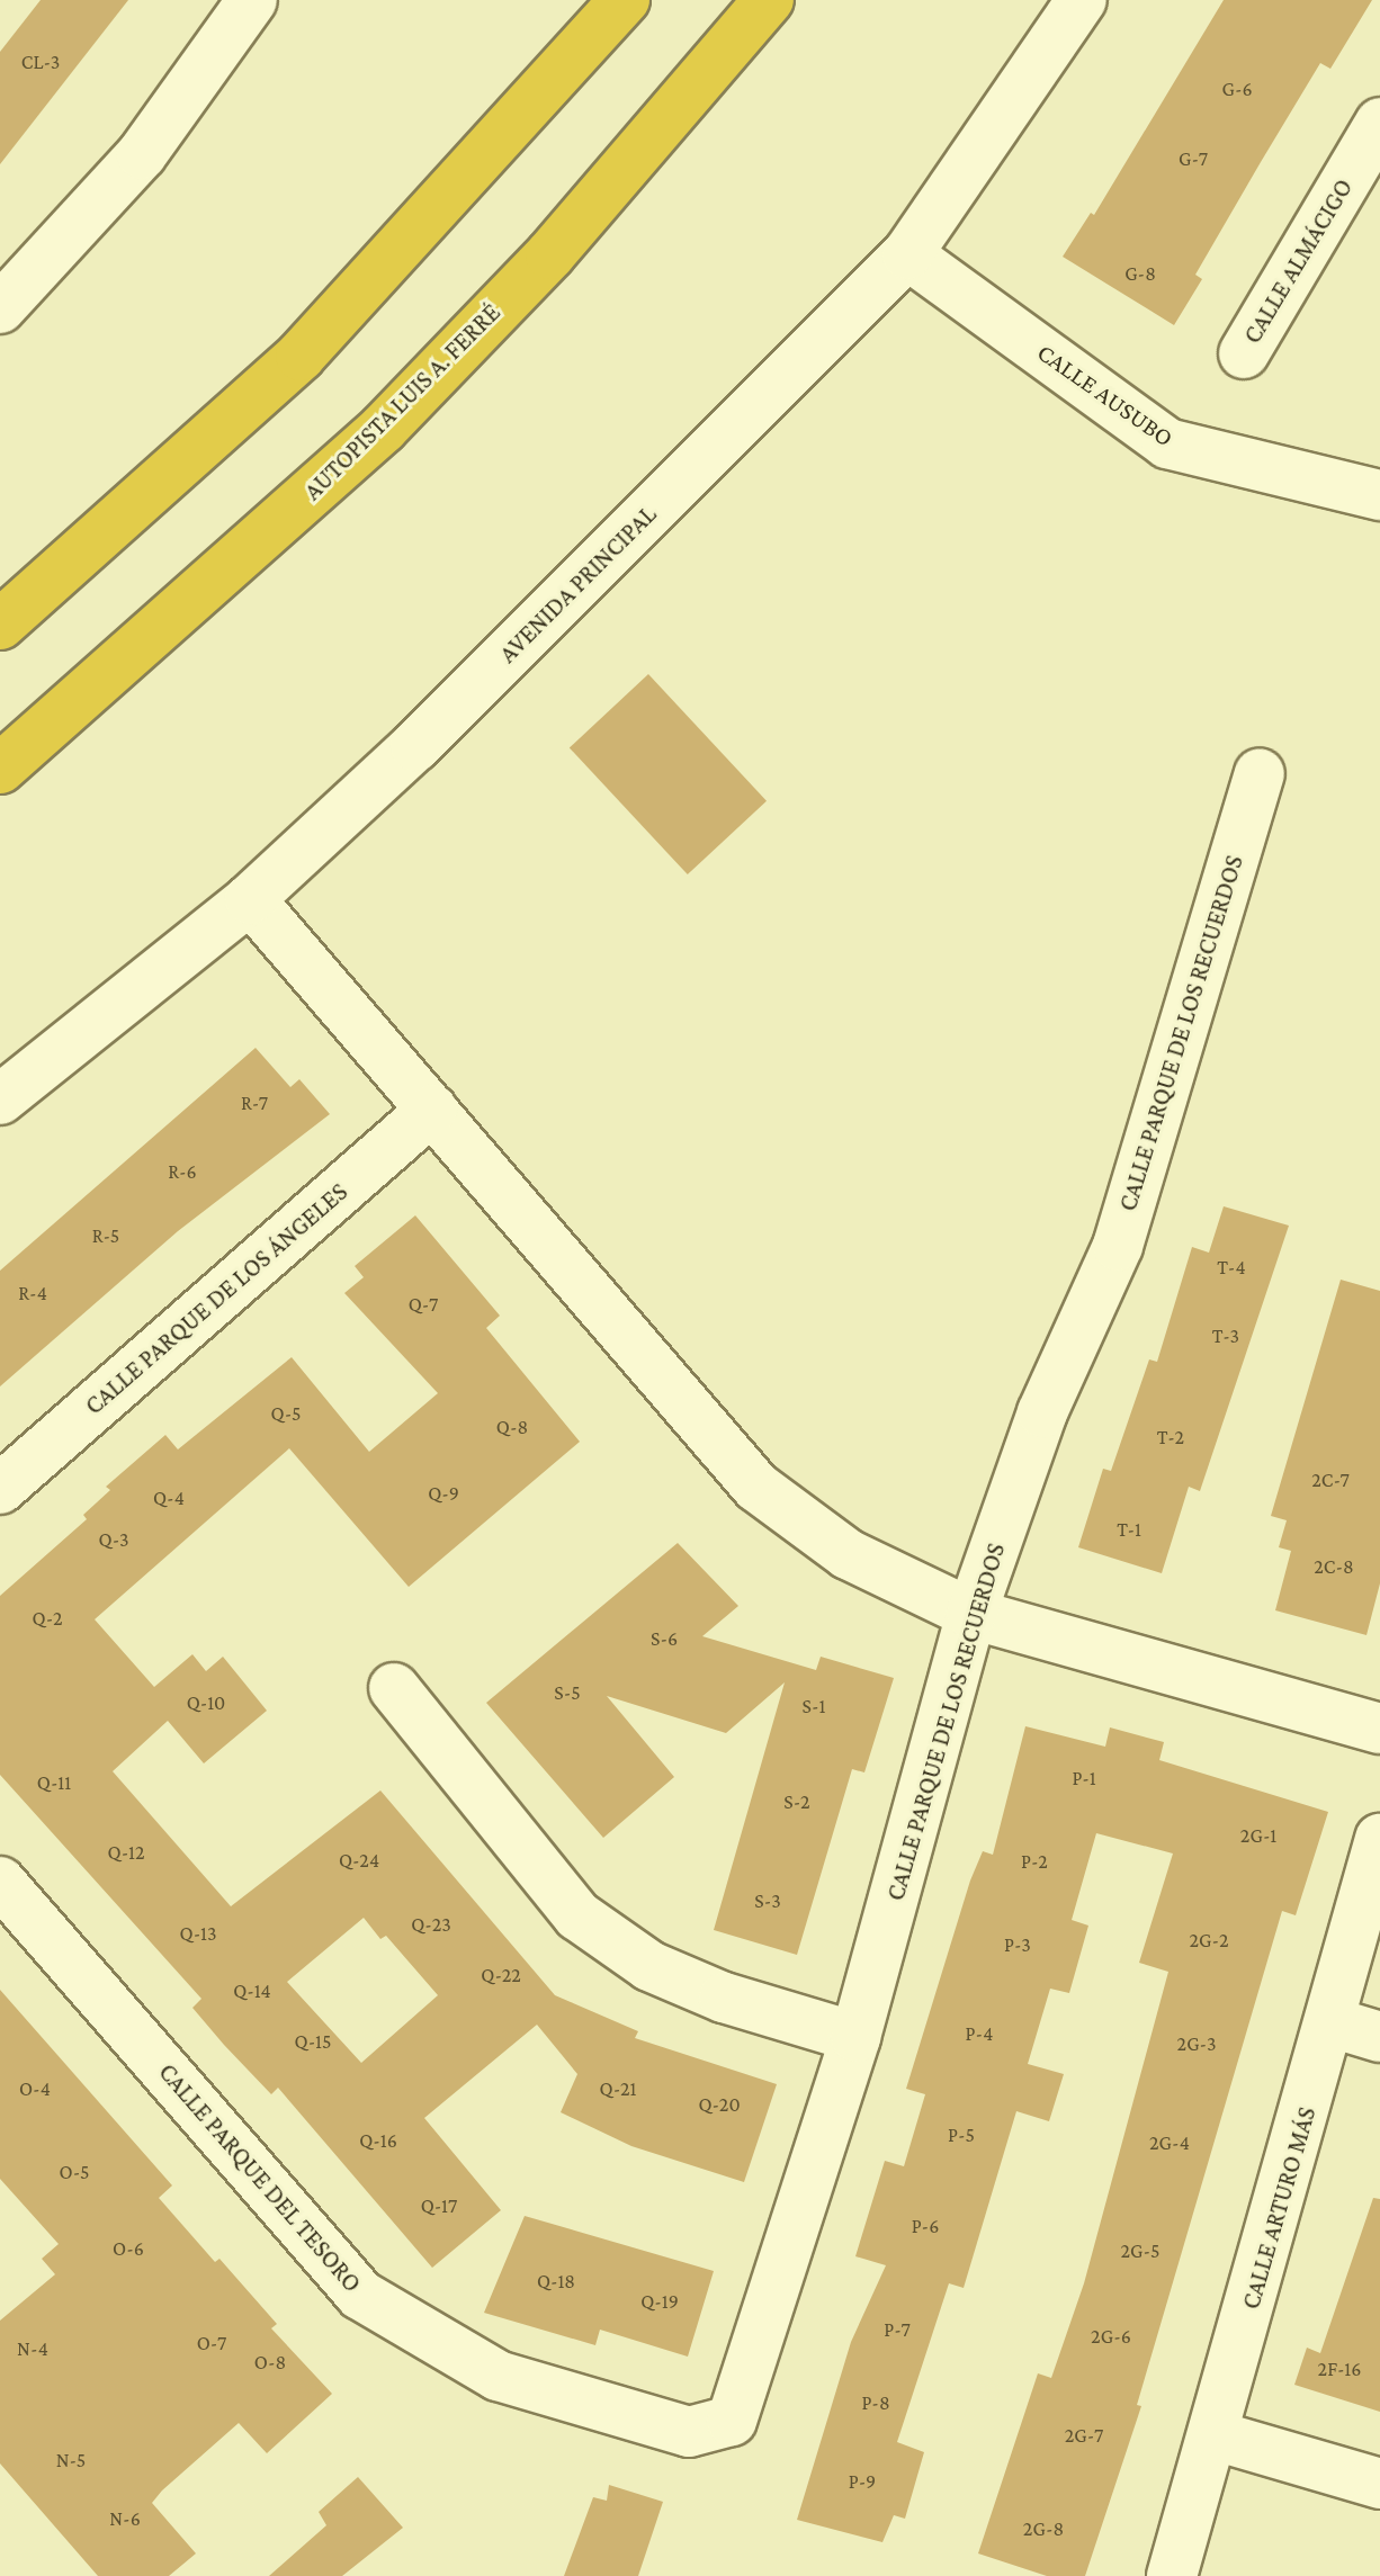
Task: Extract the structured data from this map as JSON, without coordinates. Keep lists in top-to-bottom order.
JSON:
{
  "streets": {
    "highway": ["AUTOPISTA LUIS A. FERRÉ"],
    "street": [
      "CALLE ALMÁCIGO",
      "CALLE AUSUBO",
      "AVENIDA PRINCIPAL",
      "CALLE PARQUE DE LOS RECUERDOS",
      "CALLE PARQUE DE LOS ÁNGELES",
      "CALLE PARQUE DEL TESORO",
      "CALLE ARTURO MÁS"
    ]
  },
  "crossings": [
    ["CALLE AUSUBO", "AVENIDA PRINCIPAL"],
    ["CALLE PARQUE DE LOS RECUERDOS", "CALLE PARQUE DEL TESORO"]
  ],
  "house_numbers": [
    "CL-3",
    "G-6",
    "G-7",
    "G-8",
    "R-7",
    "R-6",
    "R-5",
    "T-4",
    "R-4",
    "Q-7",
    "T-3",
    "Q-5",
    "Q-8",
    "T-2",
    "2C-7",
    "Q-9",
    "Q-4",
    "T-1",
    "Q-3",
    "2C-8",
    "Q-2",
    "S-6",
    "S-5",
    "Q-10",
    "S-1",
    "P-1",
    "Q-11",
    "S-2",
    "2G-1",
    "Q-12",
    "Q-24",
    "P-2",
    "S-3",
    "Q-23",
    "Q-13",
    "2G-2",
    "P-3",
    "Q-22",
    "Q-14",
    "P-4",
    "Q-15",
    "2G-3",
    "O-4",
    "Q-21",
    "Q-20",
    "P-5",
    "Q-16",
    "2G-4",
    "O-5",
    "Q-17",
    "P-6",
    "O-6",
    "2G-5",
    "Q-18",
    "Q-19",
    "P-7",
    "2G-6",
    "O-7",
    "N-4",
    "O-8",
    "2F-16",
    "P-8",
    "2G-7",
    "N-5",
    "P-9",
    "N-6",
    "2G-8"
  ]
}
